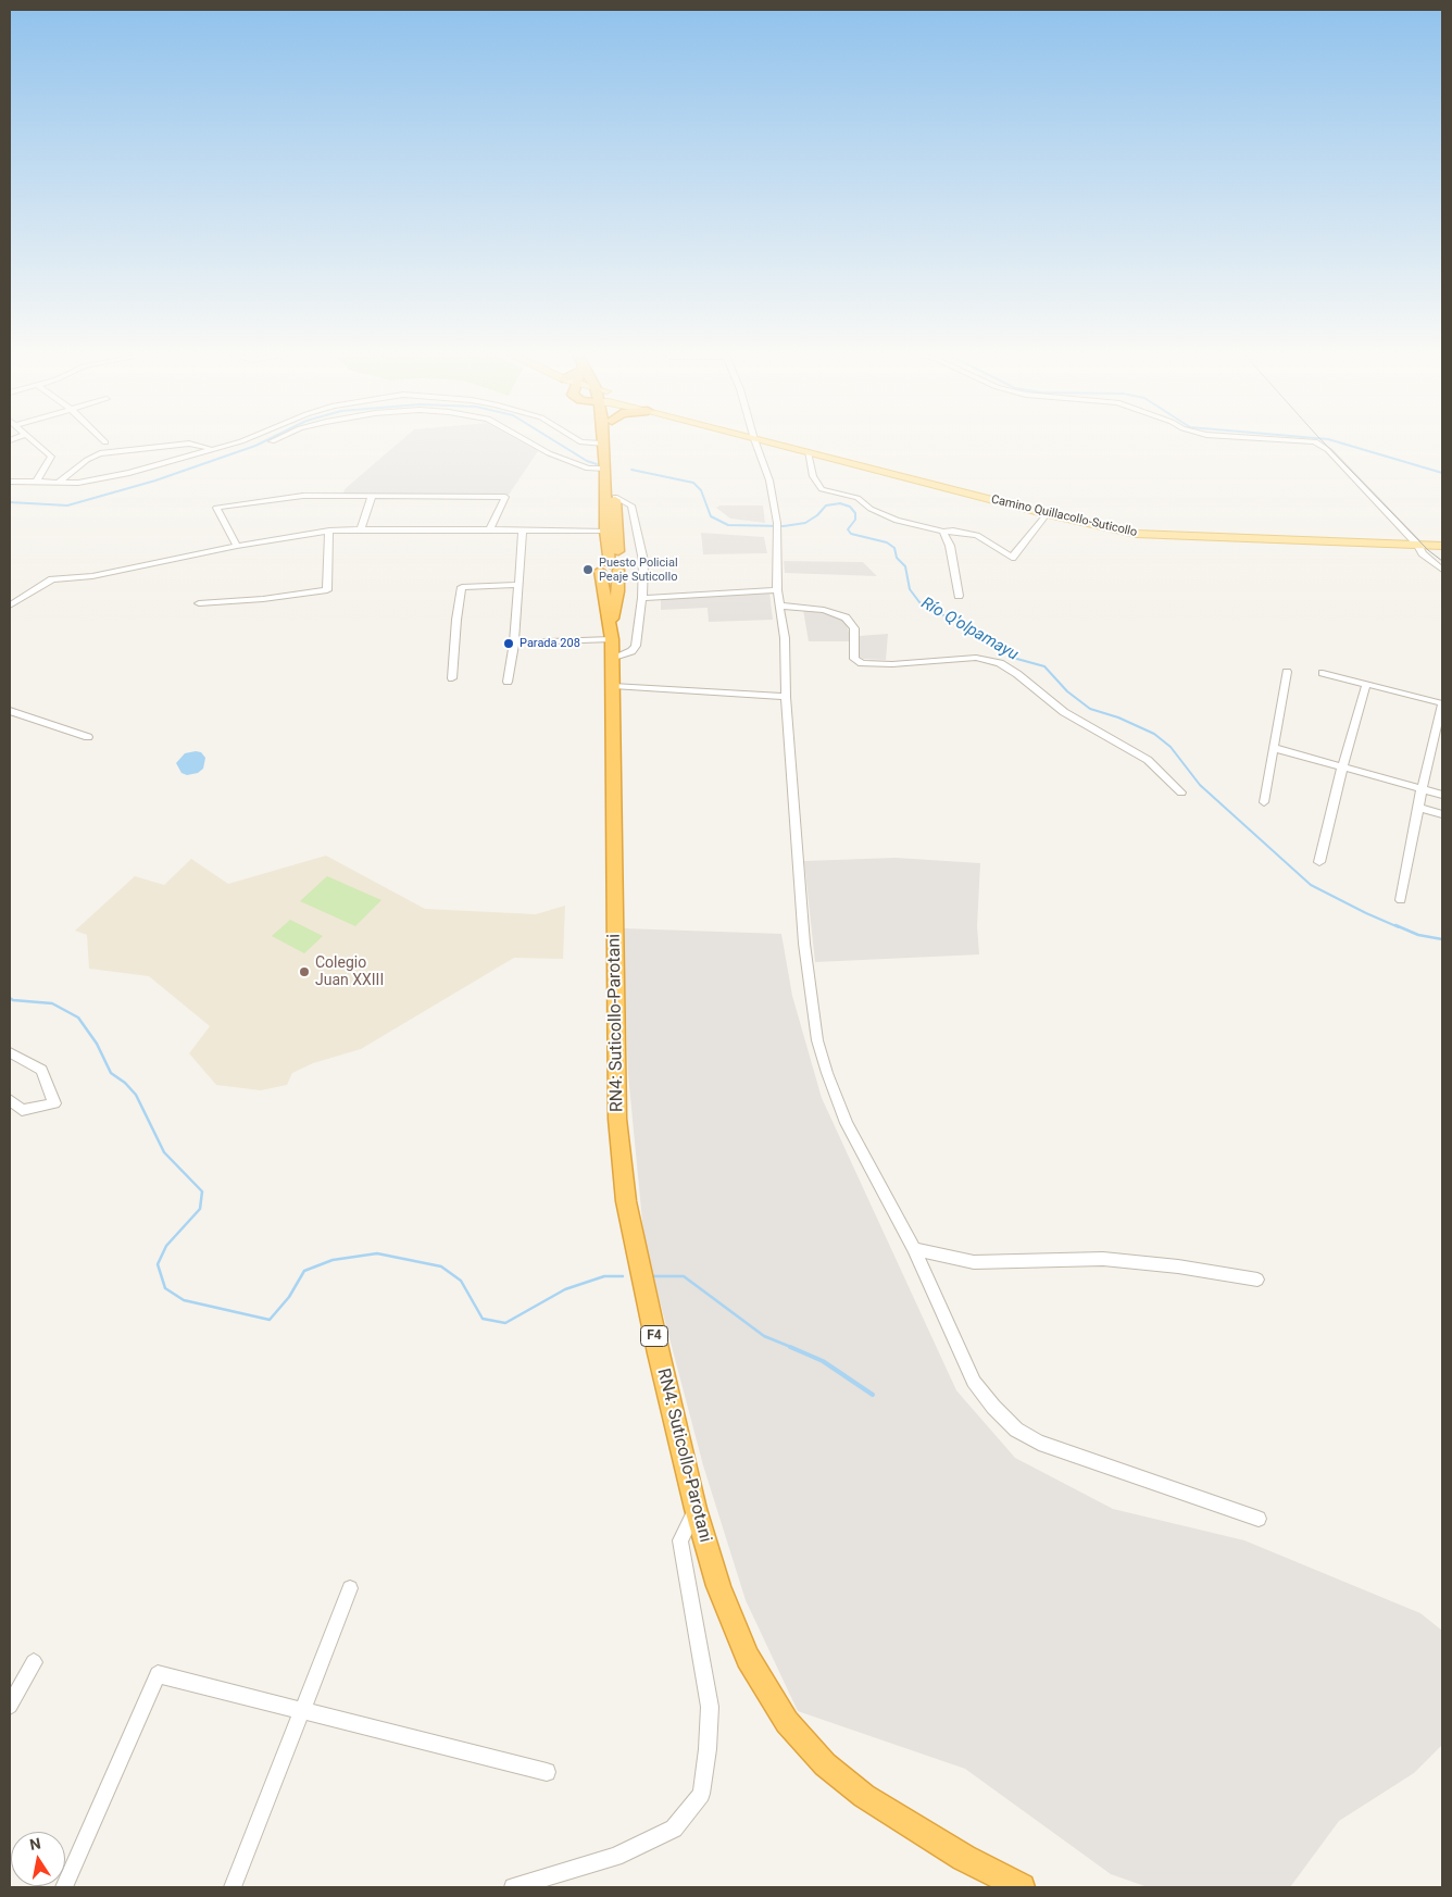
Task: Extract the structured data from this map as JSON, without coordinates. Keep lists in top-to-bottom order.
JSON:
{
  "streets": {
    "highway": ["RN4: Suticollo-Parotani", "F4"],
    "main road": ["Camino Quillacollo-Suticollo"]
  },
  "crossings": [
    ["RN4: Suticollo-Parotani", "F4"]
  ],
  "water": ["Río Q'olpamayu"],
  "places": ["Puesto Policial Peaje Suticollo", "Parada 208", "Colegio Juan XXIII"],
  "north": "top"
}
